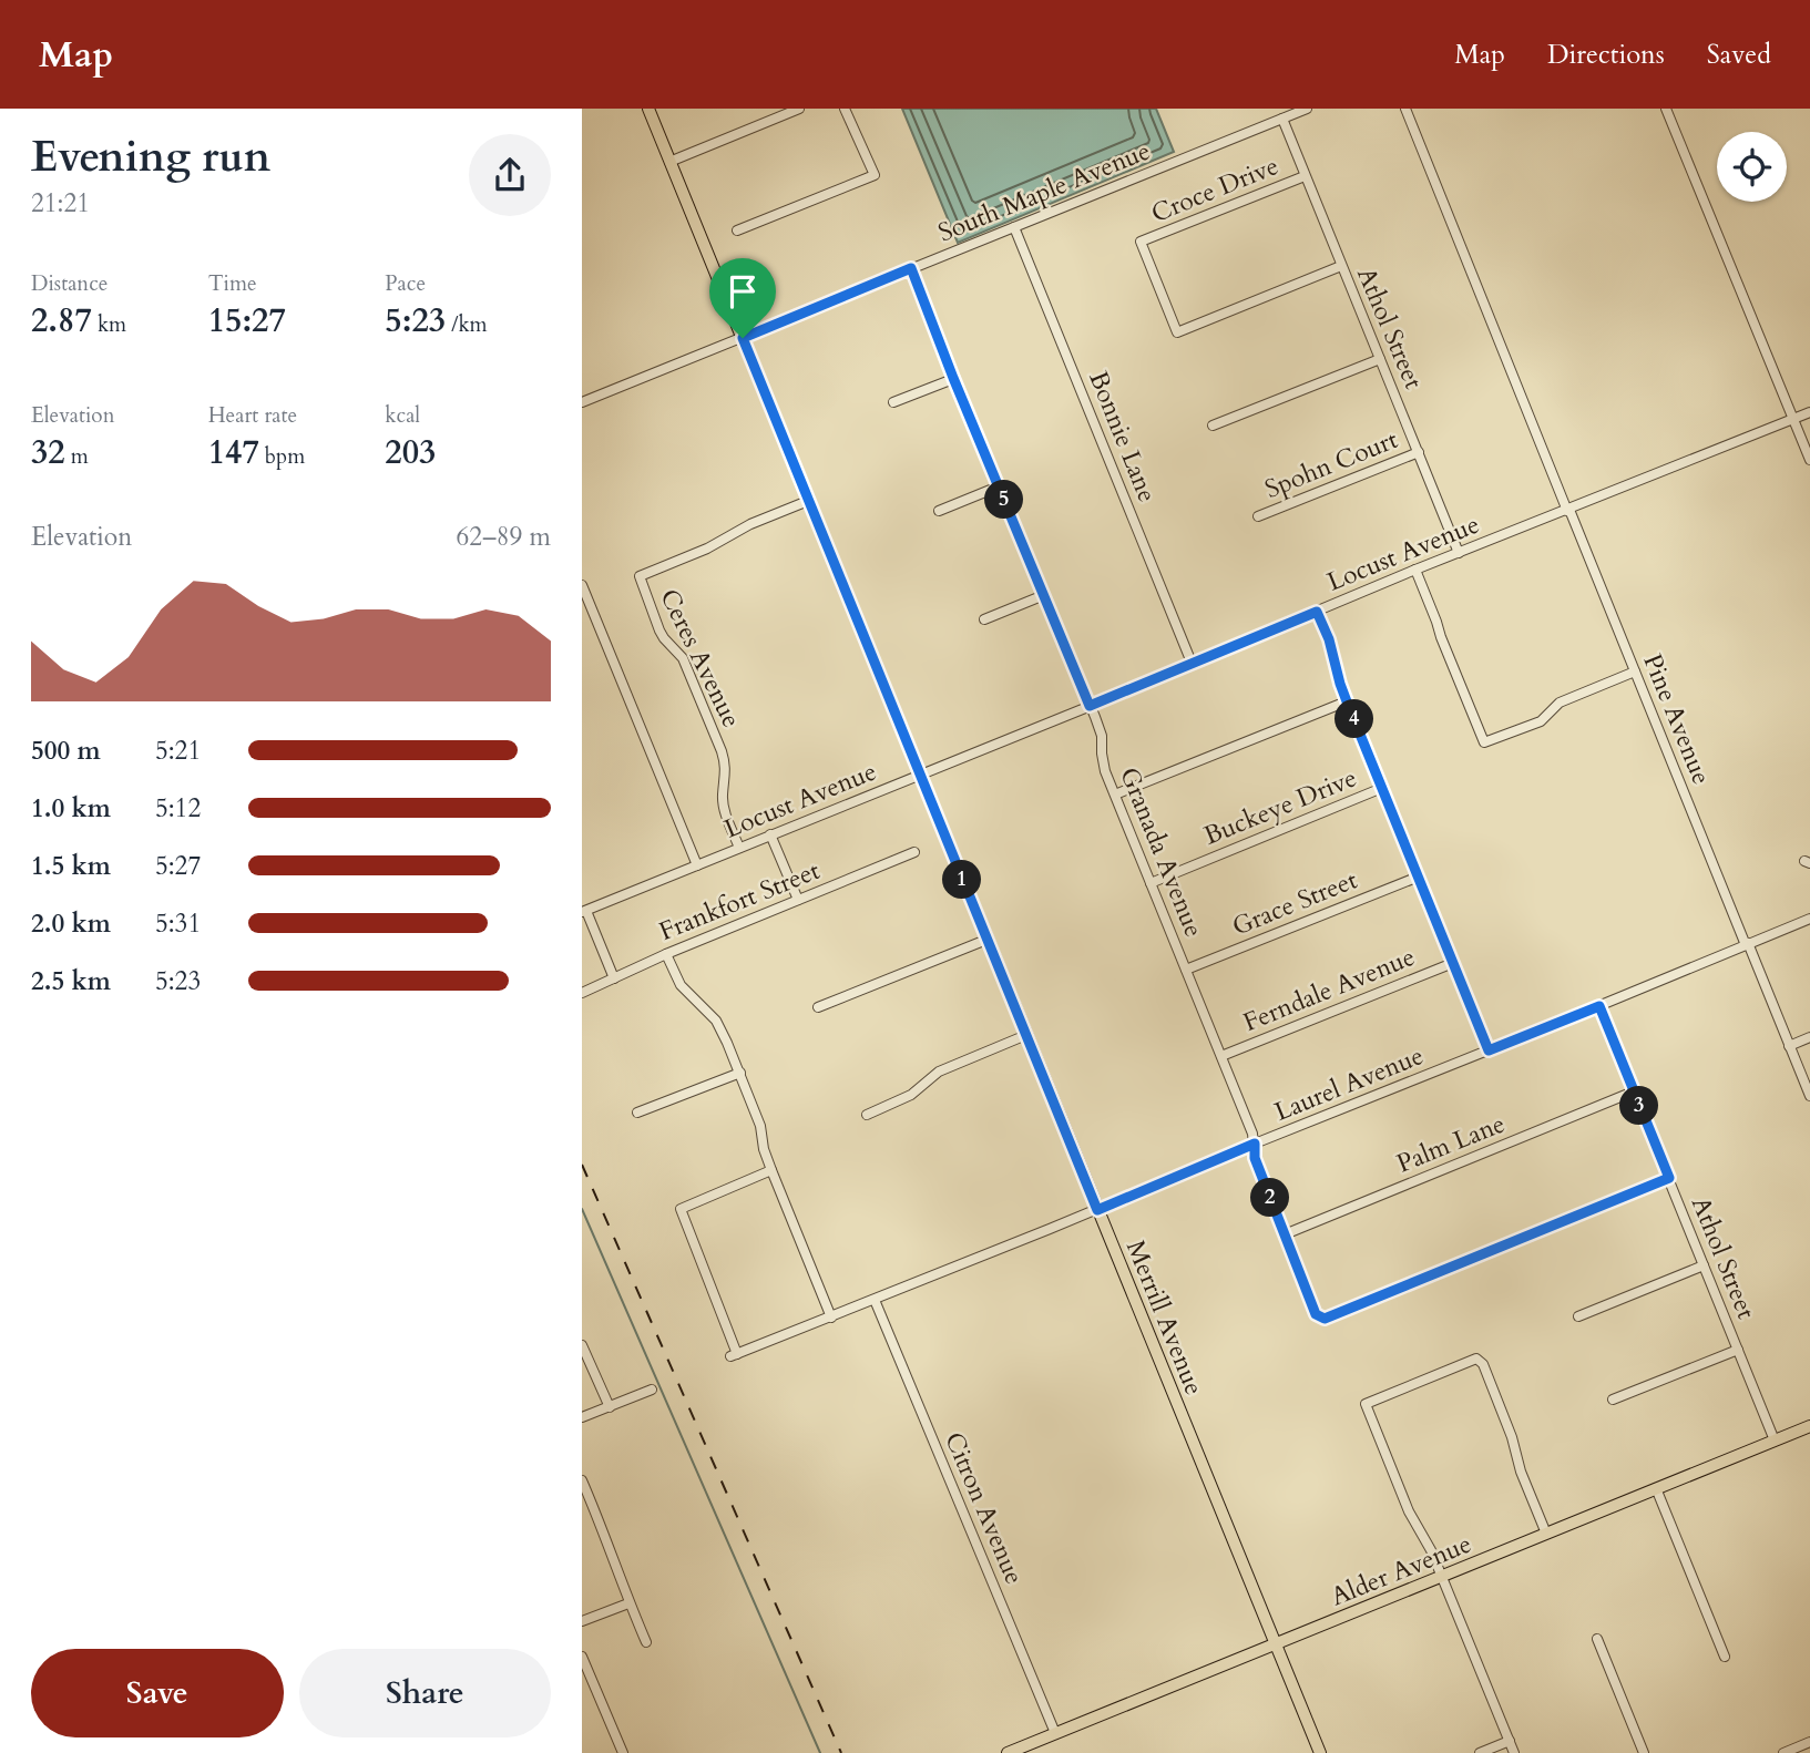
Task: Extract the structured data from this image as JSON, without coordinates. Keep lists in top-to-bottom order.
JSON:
{
  "streets": {
    "main road": ["Merrill Avenue", "Alder Avenue"],
    "street": [
      "Croce Drive",
      "South Maple Avenue",
      "Athol Street",
      "Bonnie Lane",
      "Spohn Court",
      "Locust Avenue",
      "Ceres Avenue",
      "Pine Avenue",
      "Buckeye Drive",
      "Granada Avenue",
      "Frankfort Street",
      "Grace Street",
      "Ferndale Avenue",
      "Laurel Avenue",
      "Palm Lane",
      "Citron Avenue"
    ]
  },
  "crossings": [
    ["Croce Drive", "Athol Street"],
    ["South Maple Avenue", "Athol Street"],
    ["South Maple Avenue", "Bonnie Lane"],
    ["South Maple Avenue", "Granada Avenue"],
    ["South Maple Avenue", "Merrill Avenue"],
    ["Athol Street", "Spohn Court"],
    ["Athol Street", "Locust Avenue"],
    ["Athol Street", "Granada Avenue"],
    ["Athol Street", "Laurel Avenue"],
    ["Athol Street", "Palm Lane"],
    ["Athol Street", "Alder Avenue"],
    ["Bonnie Lane", "Locust Avenue"],
    ["Locust Avenue", "Ceres Avenue"],
    ["Locust Avenue", "Pine Avenue"],
    ["Locust Avenue", "Granada Avenue"],
    ["Locust Avenue", "Merrill Avenue"],
    ["Ceres Avenue", "Merrill Avenue"],
    ["Pine Avenue", "Laurel Avenue"],
    ["Buckeye Drive", "Granada Avenue"],
    ["Granada Avenue", "Grace Street"],
    ["Granada Avenue", "Ferndale Avenue"],
    ["Granada Avenue", "Laurel Avenue"],
    ["Granada Avenue", "Palm Lane"],
    ["Laurel Avenue", "Merrill Avenue"],
    ["Laurel Avenue", "Citron Avenue"],
    ["Merrill Avenue", "Alder Avenue"],
    ["Citron Avenue", "Alder Avenue"]
  ],
  "page": {
    "header": "Map",
    "nav": ["Map", "Directions", "Saved"],
    "heading": ["Evening run", "21:21"],
    "stats": [
      ["Distance", "2.87 km"],
      ["Time", "15:27"],
      ["Pace", "5:23 /km"],
      ["Elevation", "32 m"],
      ["Heart rate", "147 bpm"],
      ["kcal", "203"]
    ],
    "pins": [
      "5",
      "4",
      "1",
      "3",
      "2"
    ],
    "chart": ["Elevation", "62–89 m"],
    "list": [
      {
        "name": "500 m",
        "note": "5:21"
      },
      {
        "name": "1.0 km",
        "note": "5:12"
      },
      {
        "name": "1.5 km",
        "note": "5:27"
      },
      {
        "name": "2.0 km",
        "note": "5:31"
      },
      {
        "name": "2.5 km",
        "note": "5:23"
      }
    ],
    "buttons": ["Save", "Share"]
  }
}
